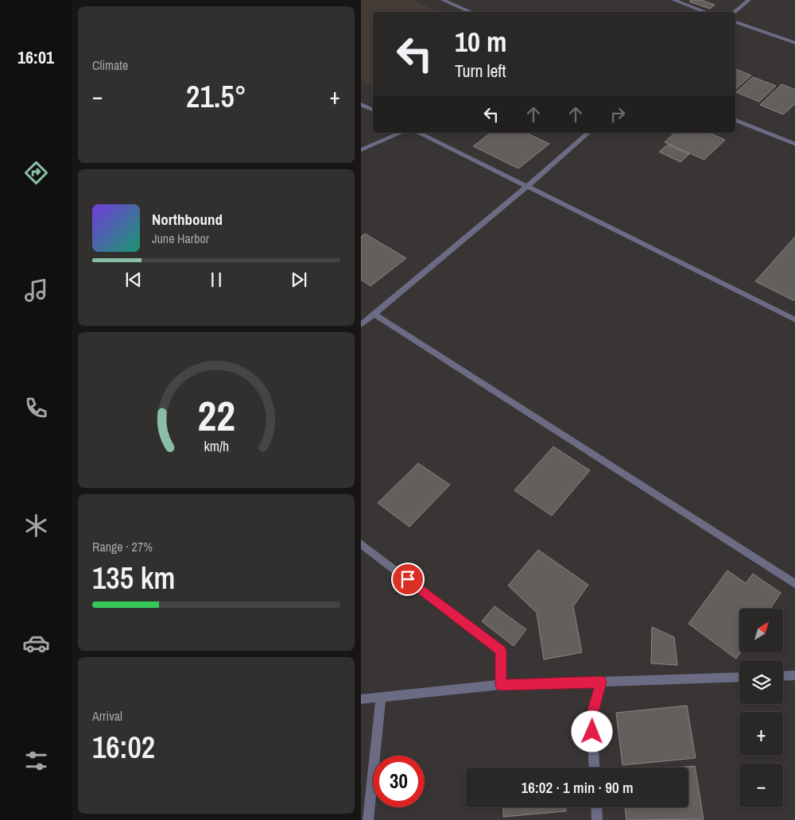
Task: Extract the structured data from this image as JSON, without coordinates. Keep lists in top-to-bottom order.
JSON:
{
  "north": "top right",
  "page": {
    "tabs": "16:01",
    "tile": [
      "Climate",
      ["Range · 27%", "135 km"],
      ["Arrival", "16:02"]
    ],
    "turn": ["10 m", "Turn left"],
    "heat": ["−", "21.5°", "+"],
    "song": ["Northbound", "June Harbor"],
    "map_buttons": ["+", "−"],
    "limit": "30",
    "trip": "16:02 · 1 min · 90 m",
    "gauge": ["22", "km/h"]
  }
}
